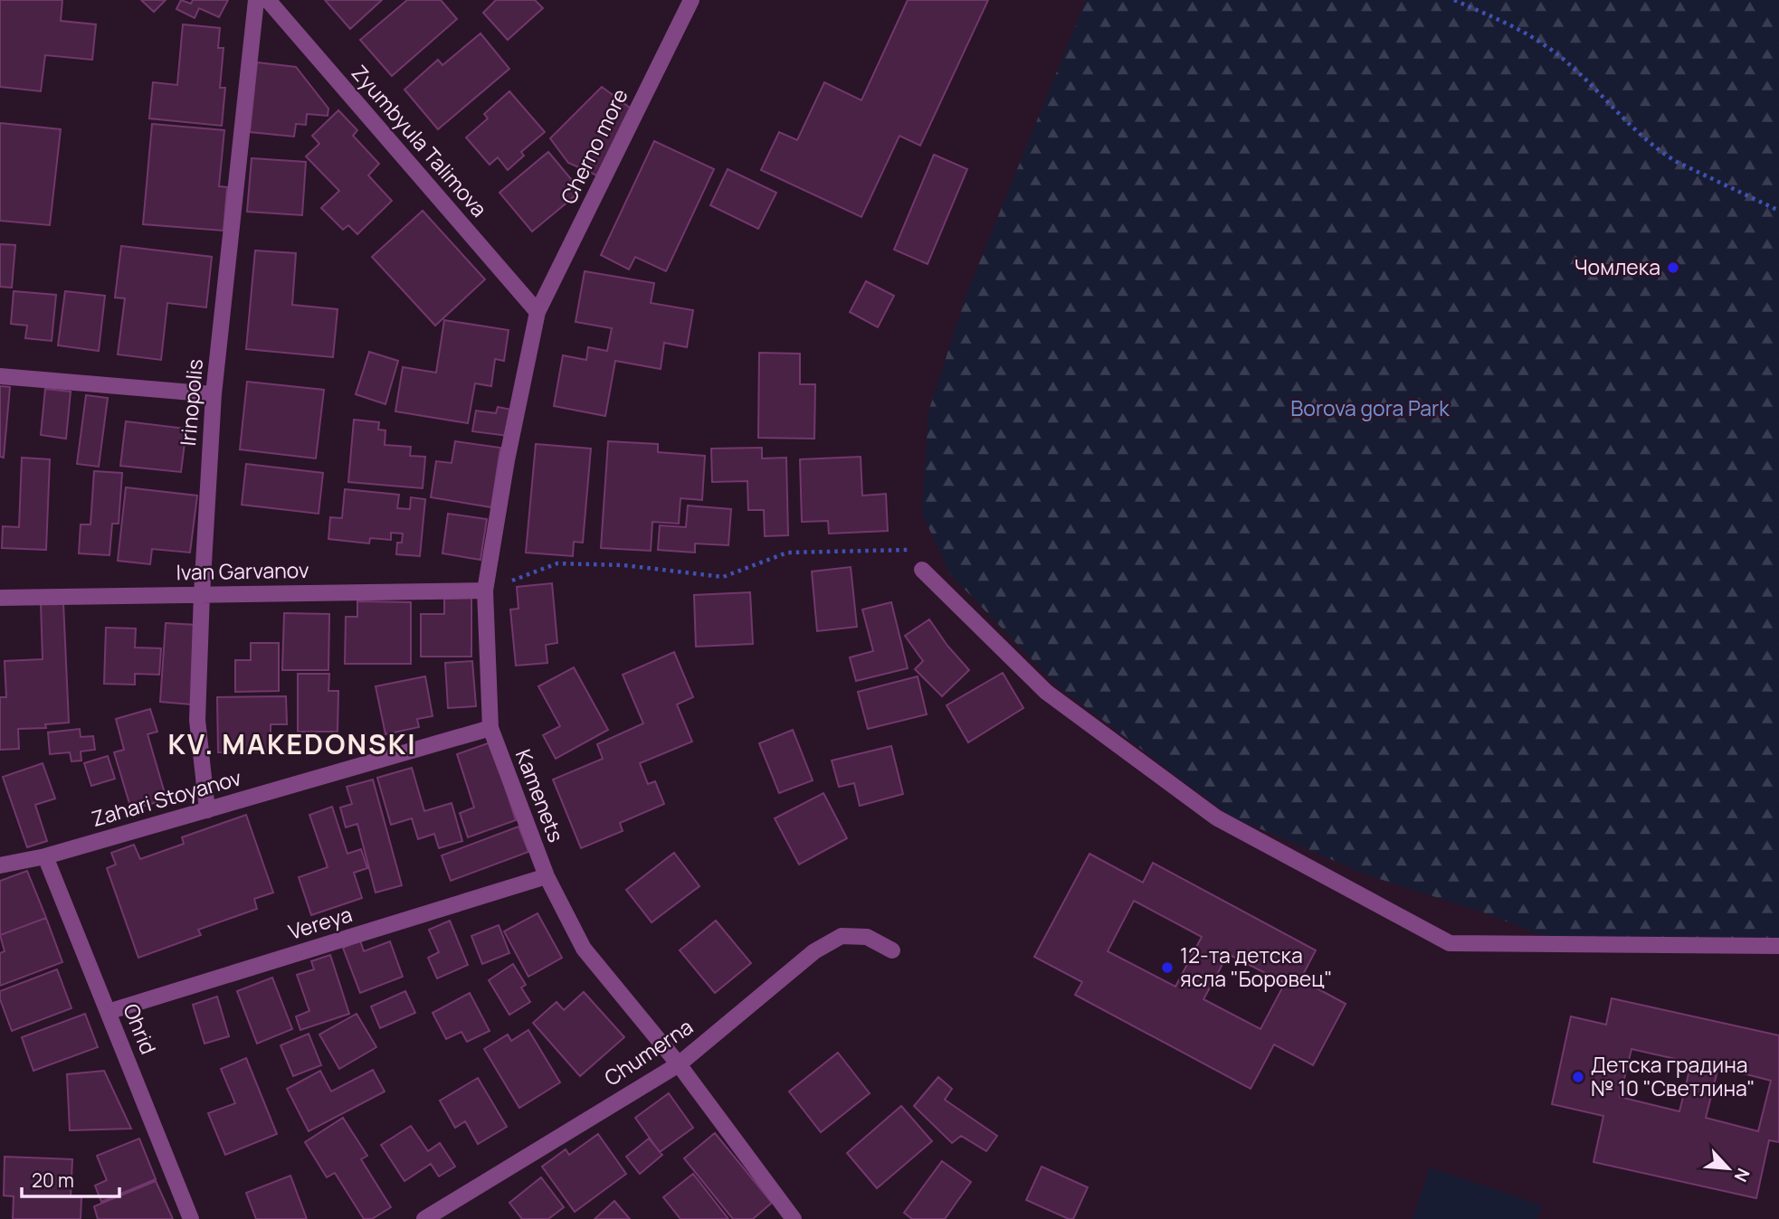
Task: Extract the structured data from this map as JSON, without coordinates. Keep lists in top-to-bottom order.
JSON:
{
  "streets": {
    "street": [
      "Zyumbyula Talimova",
      "Cherno more",
      "Irinopolis",
      "Ivan Garvanov",
      "Kamenets",
      "Zahari Stoyanov",
      "Vereya",
      "Ohrid",
      "Chumerna"
    ]
  },
  "crossings": [
    ["Zyumbyula Talimova", "Cherno more"],
    ["Zyumbyula Talimova", "Kamenets"],
    ["Cherno more", "Kamenets"],
    ["Irinopolis", "Ivan Garvanov"],
    ["Irinopolis", "Zahari Stoyanov"],
    ["Ivan Garvanov", "Kamenets"],
    ["Kamenets", "Zahari Stoyanov"],
    ["Kamenets", "Vereya"],
    ["Kamenets", "Chumerna"],
    ["Zahari Stoyanov", "Ohrid"],
    ["Vereya", "Ohrid"]
  ],
  "districts": ["KV. MAKEDONSKI"],
  "parks": ["Borova gora Park"],
  "places": ["Чомлека", "12-та детска ясла \"Боровец\"", "Детска градина № 10 \"Светлина\""],
  "scale_bar": "20 m",
  "north": "bottom right"
}
